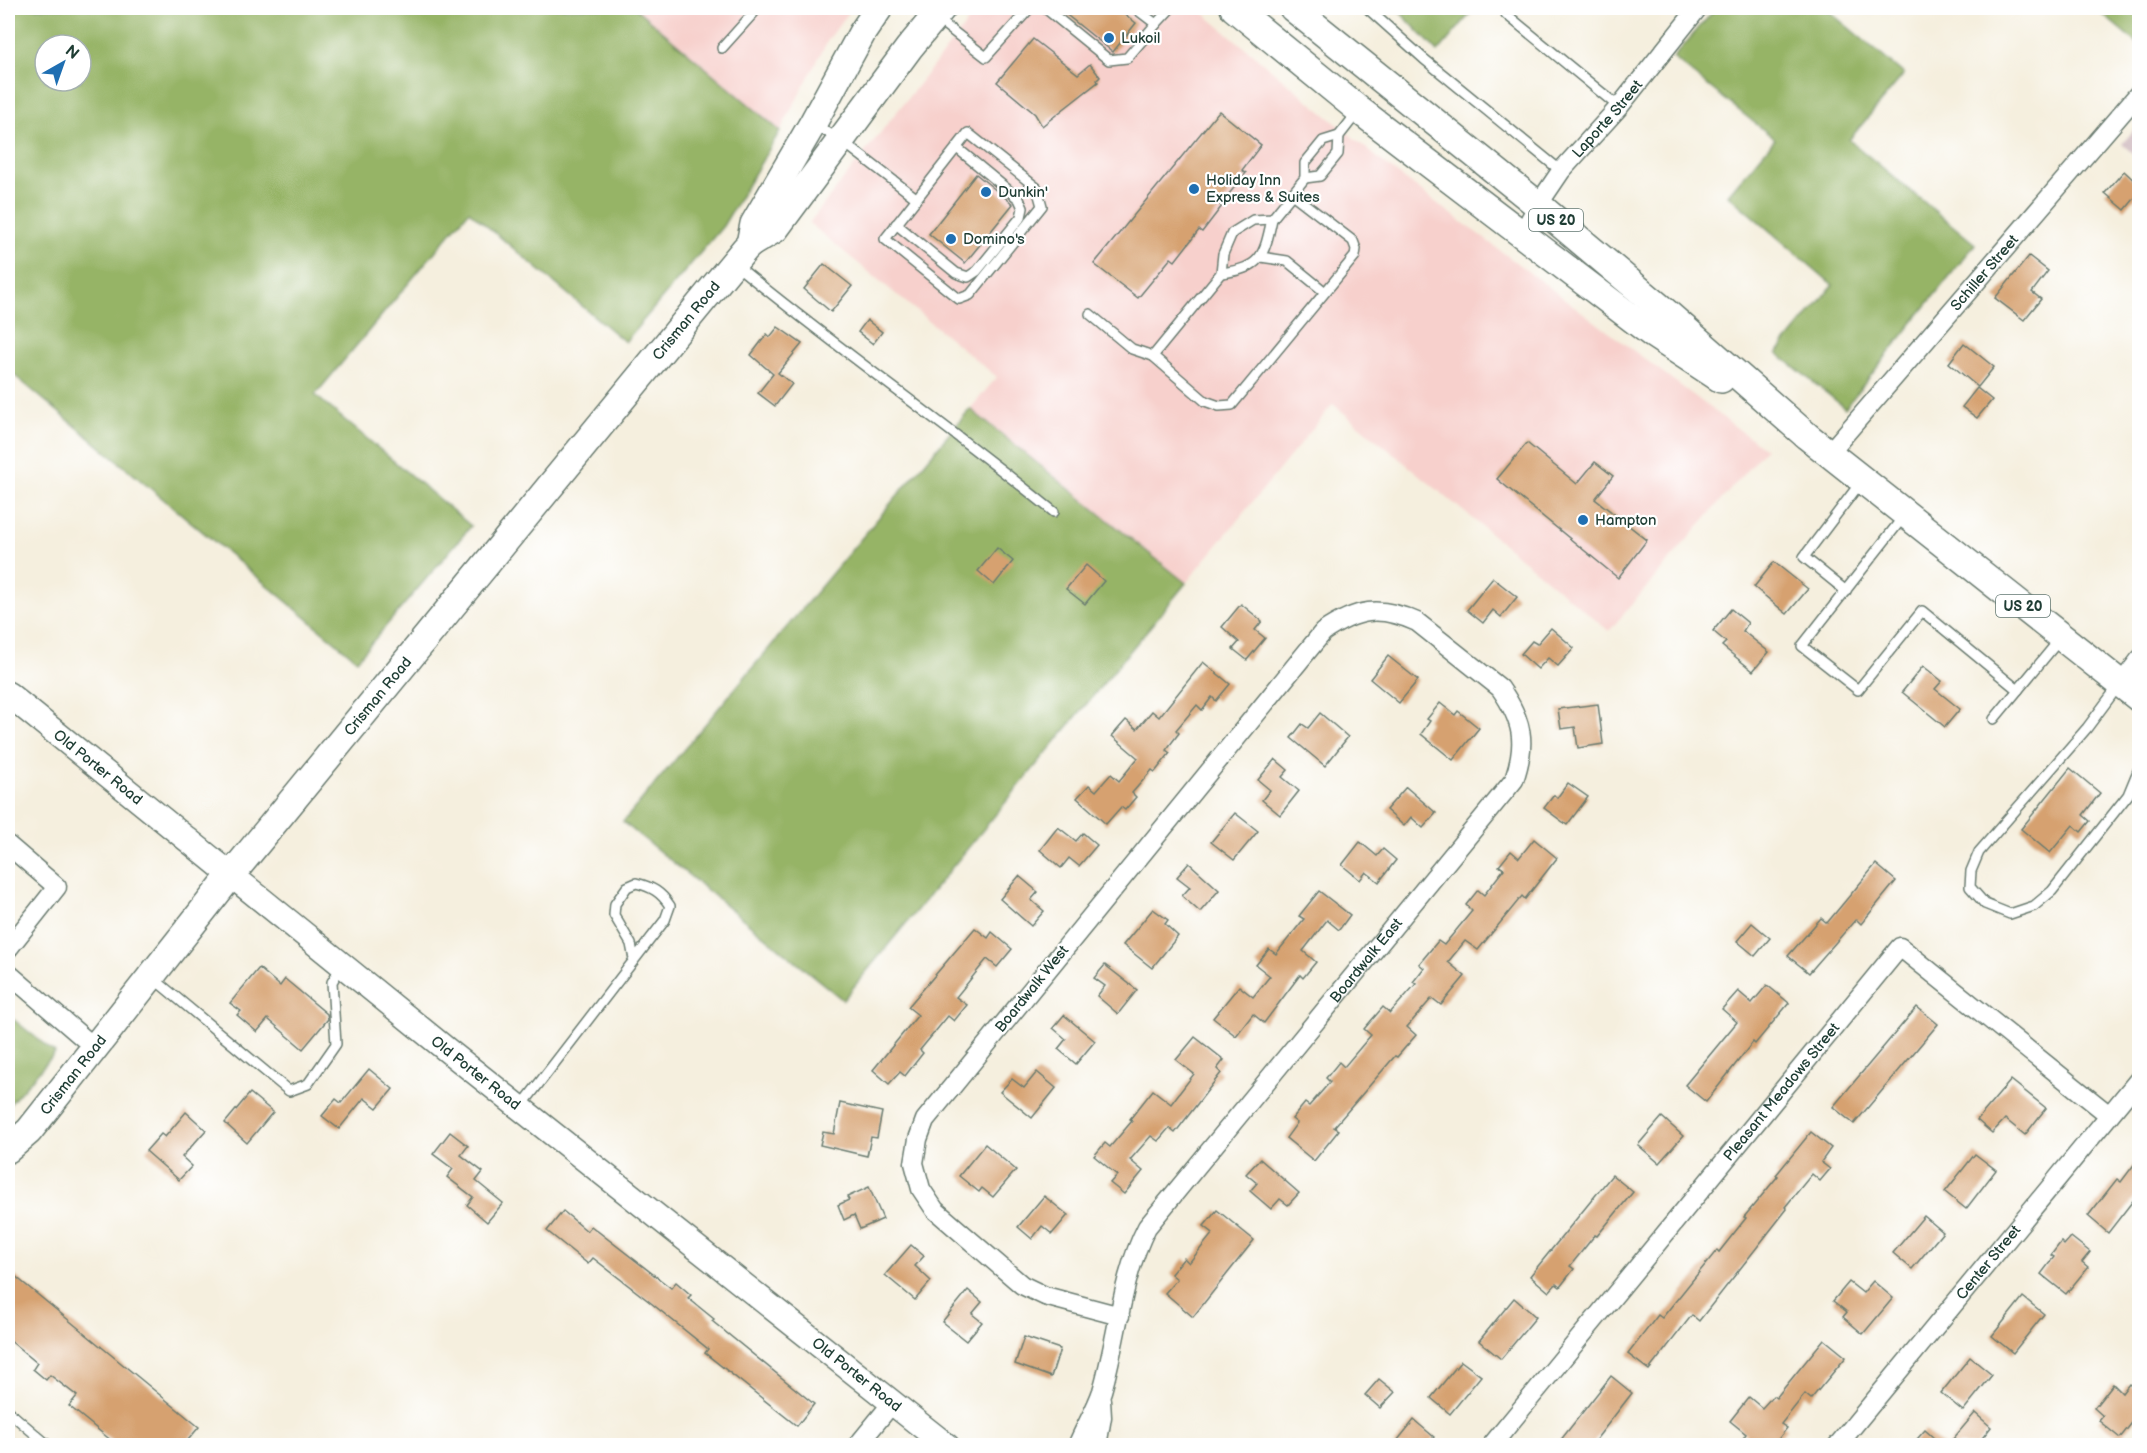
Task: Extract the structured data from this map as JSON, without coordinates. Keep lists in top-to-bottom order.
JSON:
{
  "streets": {
    "main road": ["US 20", "Crisman Road"],
    "street": [
      "Laporte Street",
      "Schiller Street",
      "Old Porter Road",
      "Boardwalk East",
      "Boardwalk West",
      "Pleasant Meadows Street",
      "Center Street"
    ]
  },
  "crossings": [
    ["Laporte Street", "US 20"],
    ["US 20", "Schiller Street"],
    ["Crisman Road", "Old Porter Road"],
    ["Boardwalk East", "Boardwalk West"],
    ["Pleasant Meadows Street", "Center Street"]
  ],
  "places": [
    "Lukoil",
    "Holiday Inn Express & Suites",
    "Dunkin'",
    "Domino's",
    "Hampton"
  ],
  "north": "top right"
}
